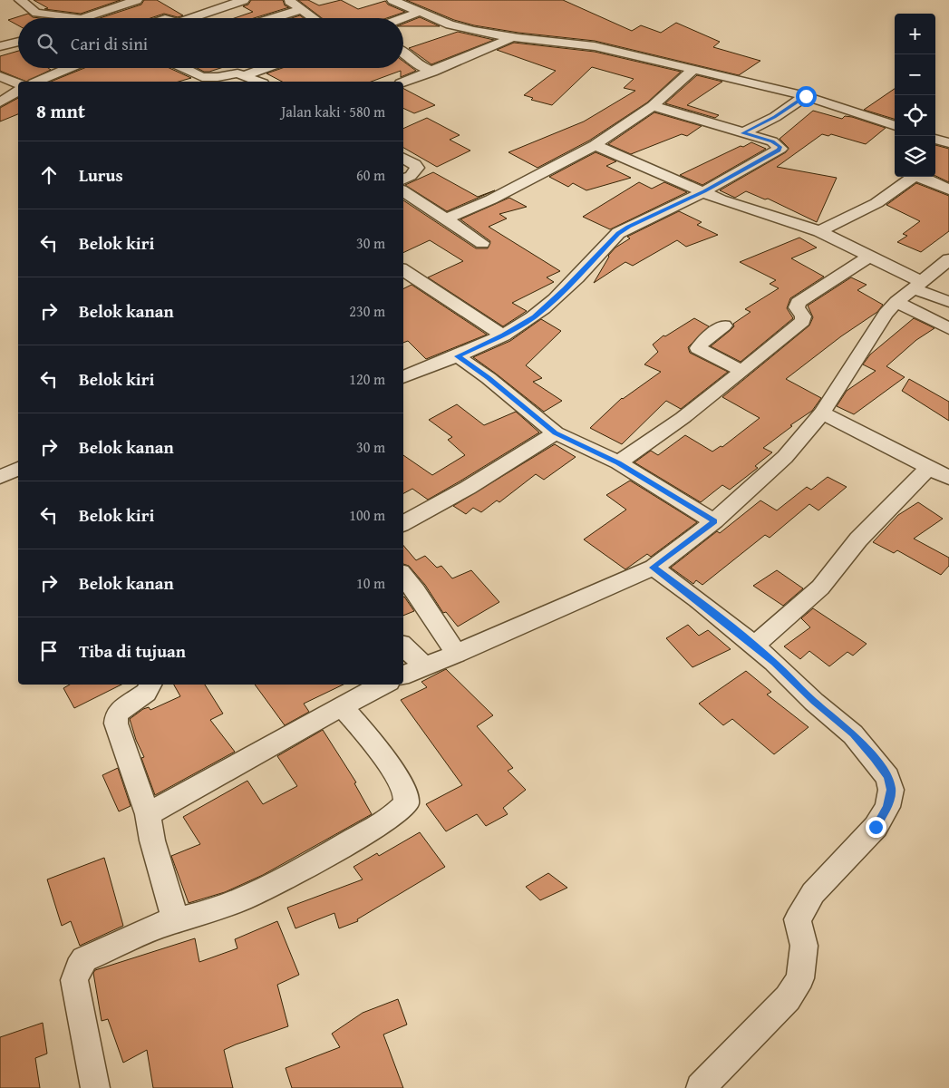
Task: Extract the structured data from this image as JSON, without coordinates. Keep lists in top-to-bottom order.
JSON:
{
  "page": {
    "map_buttons": ["+", "−"],
    "search": "Cari di sini",
    "heading": ["8 mnt", "Jalan kaki · 580 m"],
    "list": [
      ["Lurus", "60 m"],
      ["Belok kiri", "30 m"],
      ["Belok kanan", "230 m"],
      ["Belok kiri", "120 m"],
      ["Belok kanan", "30 m"],
      ["Belok kiri", "100 m"],
      ["Belok kanan", "10 m"],
      "Tiba di tujuan"
    ]
  }
}
